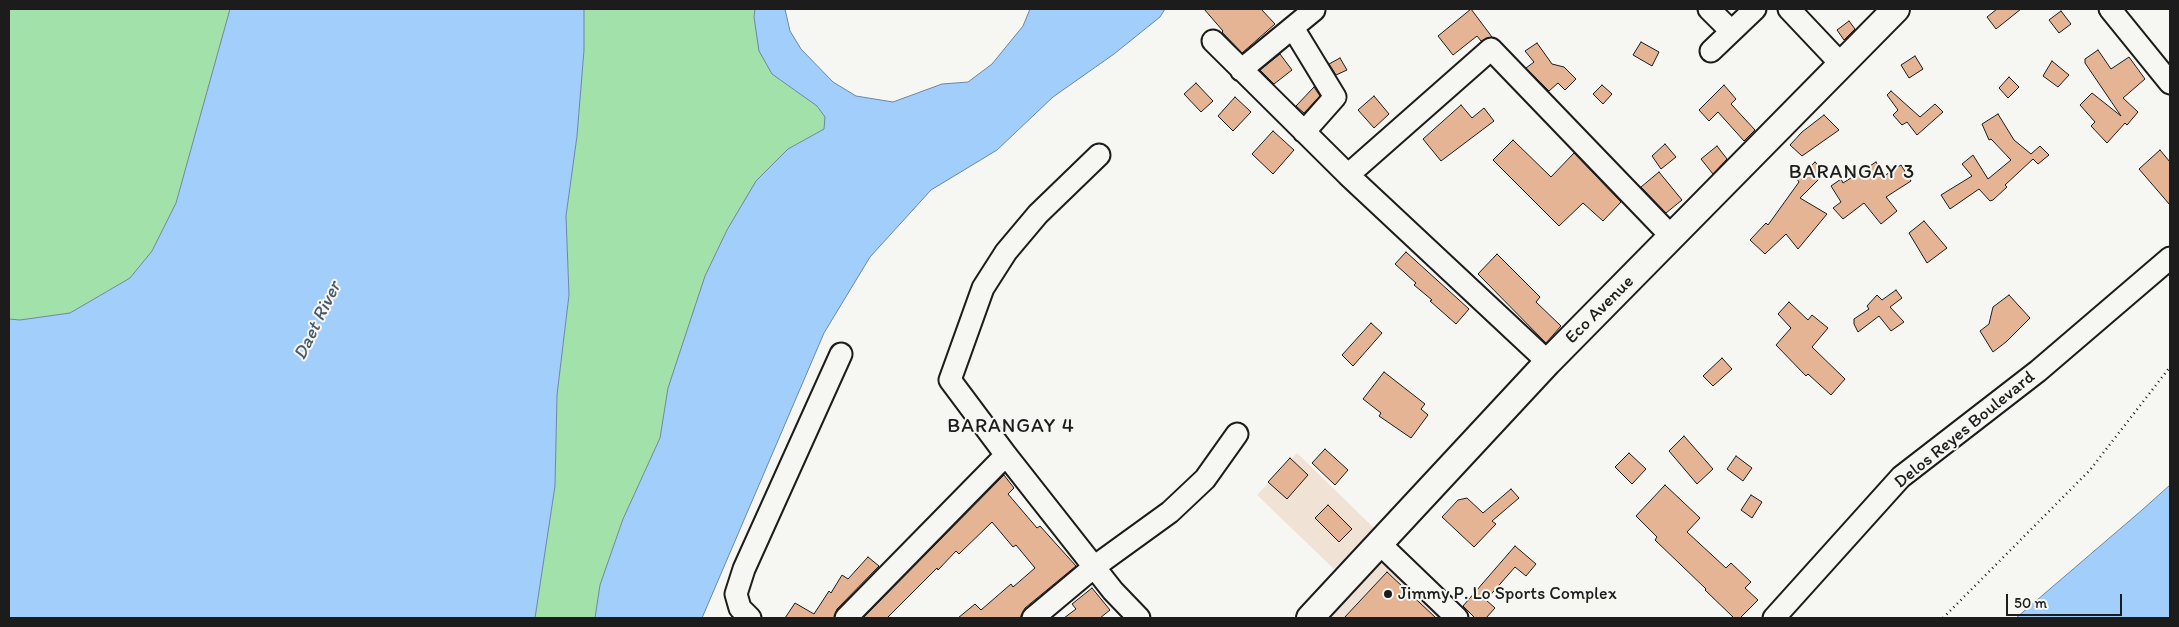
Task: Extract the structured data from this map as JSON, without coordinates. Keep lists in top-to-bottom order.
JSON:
{
  "streets": {
    "main road": ["Eco Avenue"],
    "street": ["Delos Reyes Boulevard"]
  },
  "districts": ["BARANGAY 3", "BARANGAY 4"],
  "water": ["Daet River"],
  "places": ["Jimmy P. Lo Sports Complex"],
  "scale_bar": "50 m"
}
